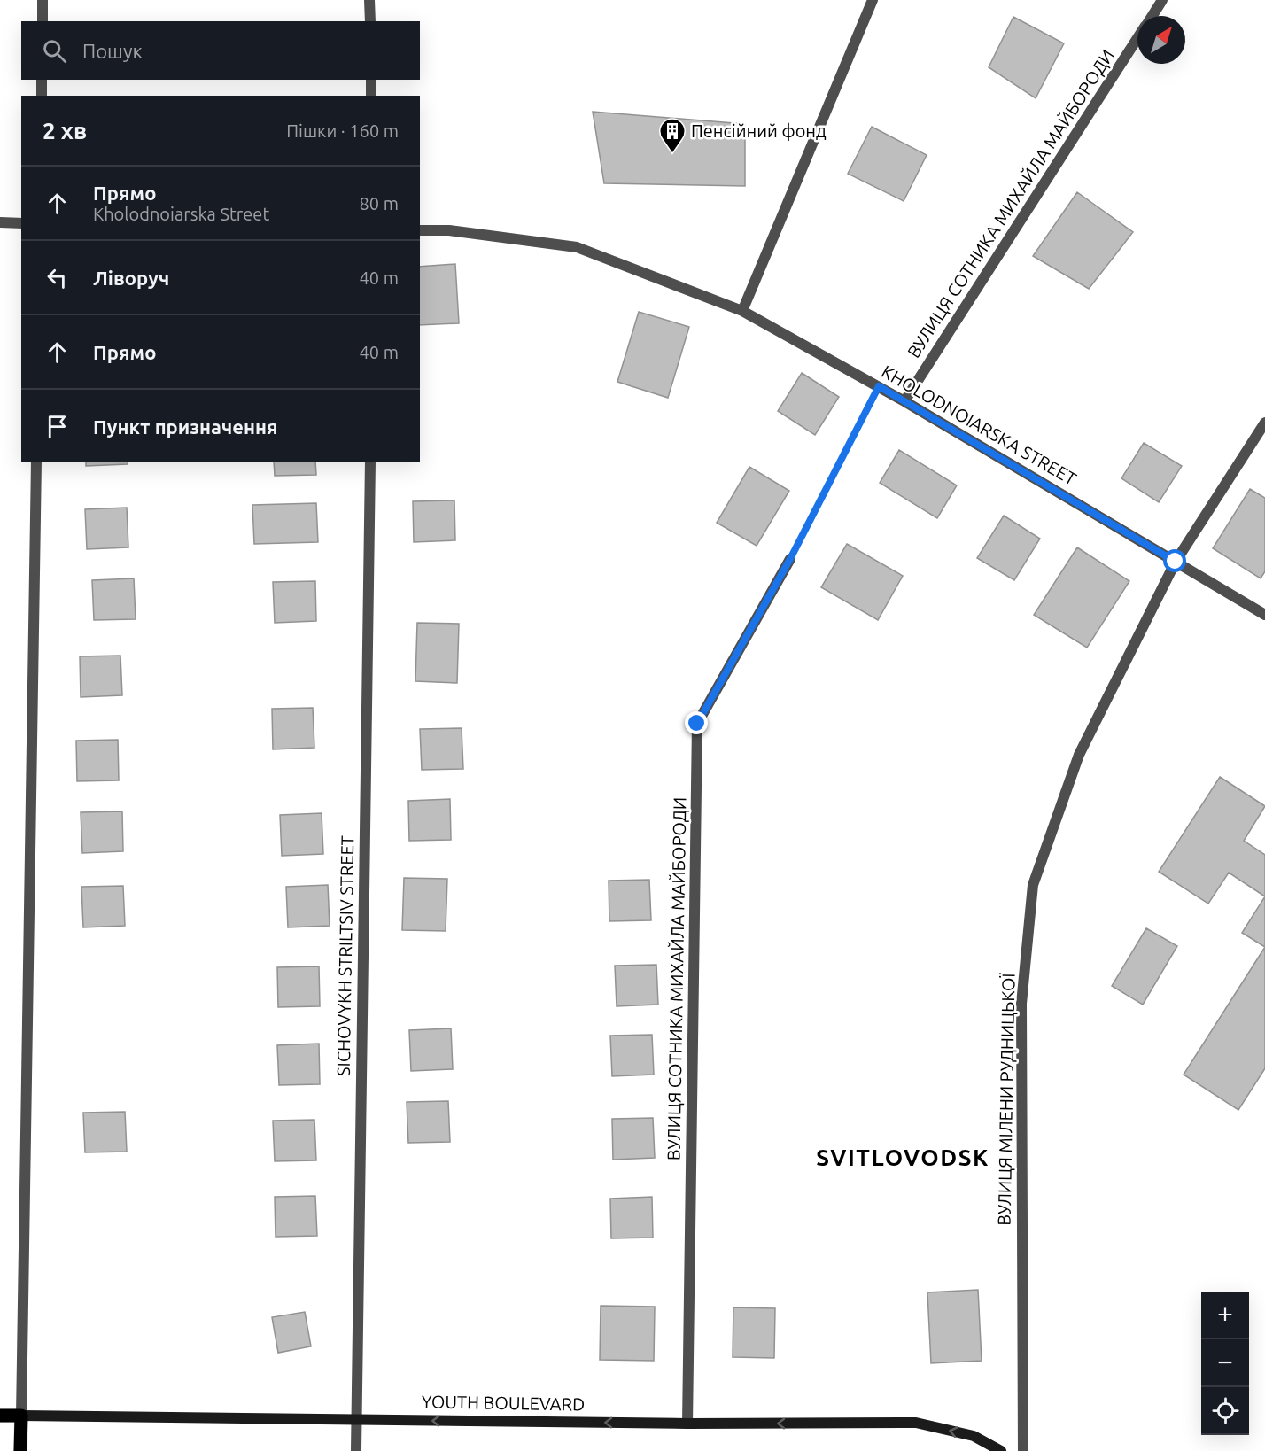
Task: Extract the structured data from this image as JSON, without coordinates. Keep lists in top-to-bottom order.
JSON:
{
  "streets": {
    "main road": ["YOUTH BOULEVARD"],
    "street": [
      "ВУЛИЦЯ СОТНИКА МИХАЙЛА МАЙБОРОДИ",
      "KHOLODNOIARSKA STREET",
      "SICHOVYKH STRILTSIV STREET",
      "ВУЛИЦЯ МІЛЕНИ РУДНИЦЬКОЇ"
    ]
  },
  "crossings": [
    ["ВУЛИЦЯ СОТНИКА МИХАЙЛА МАЙБОРОДИ", "KHOLODNOIARSKA STREET"],
    ["ВУЛИЦЯ СОТНИКА МИХАЙЛА МАЙБОРОДИ", "YOUTH BOULEVARD"],
    ["KHOLODNOIARSKA STREET", "ВУЛИЦЯ МІЛЕНИ РУДНИЦЬКОЇ"],
    ["SICHOVYKH STRILTSIV STREET", "YOUTH BOULEVARD"]
  ],
  "one_way": ["YOUTH BOULEVARD"],
  "districts": ["SVITLOVODSK"],
  "places": {
    "building": ["Пенсійний фонд"]
  },
  "north": "top right",
  "page": {
    "search": "Пошук",
    "heading": ["2 хв", "Пішки · 160 m"],
    "list": [
      ["Прямо", "Kholodnoiarska Street", "80 m"],
      ["Ліворуч", "40 m"],
      ["Прямо", "40 m"],
      "Пункт призначення"
    ],
    "map_buttons": ["+", "−"]
  }
}
